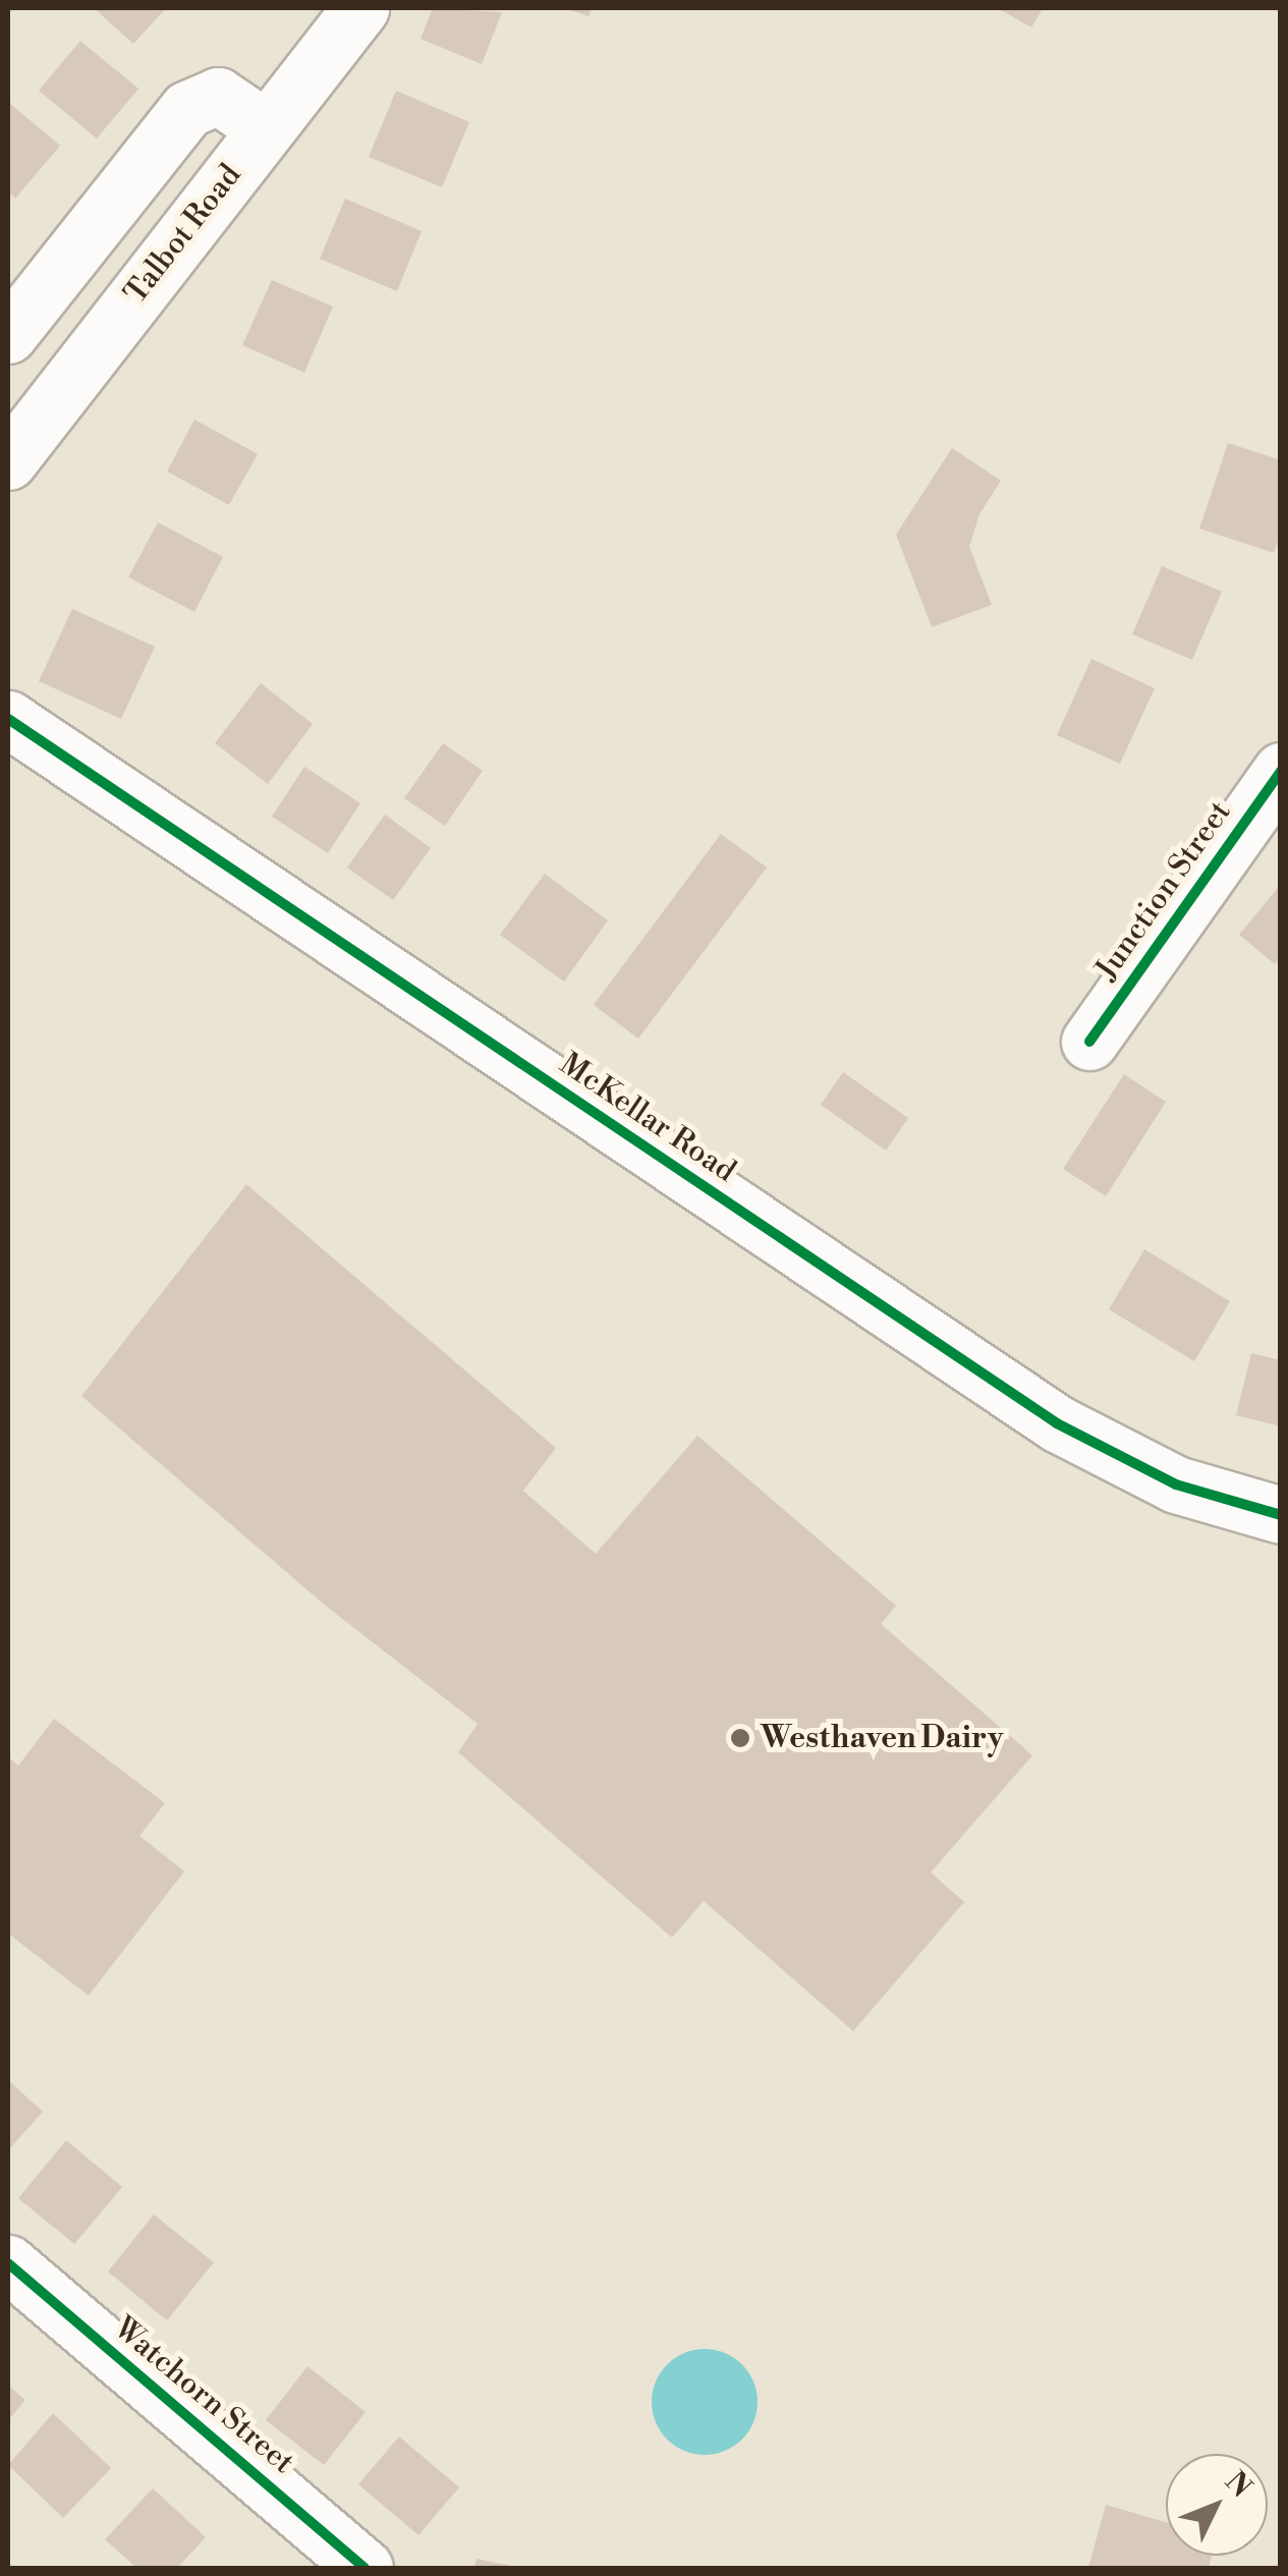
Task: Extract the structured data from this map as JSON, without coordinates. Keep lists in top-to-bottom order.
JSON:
{
  "streets": {
    "street": [
      "Talbot Road",
      "Junction Street",
      "McKellar Road",
      "Watchorn Street"
    ]
  },
  "places": ["Westhaven Dairy"],
  "north": "top right"
}
